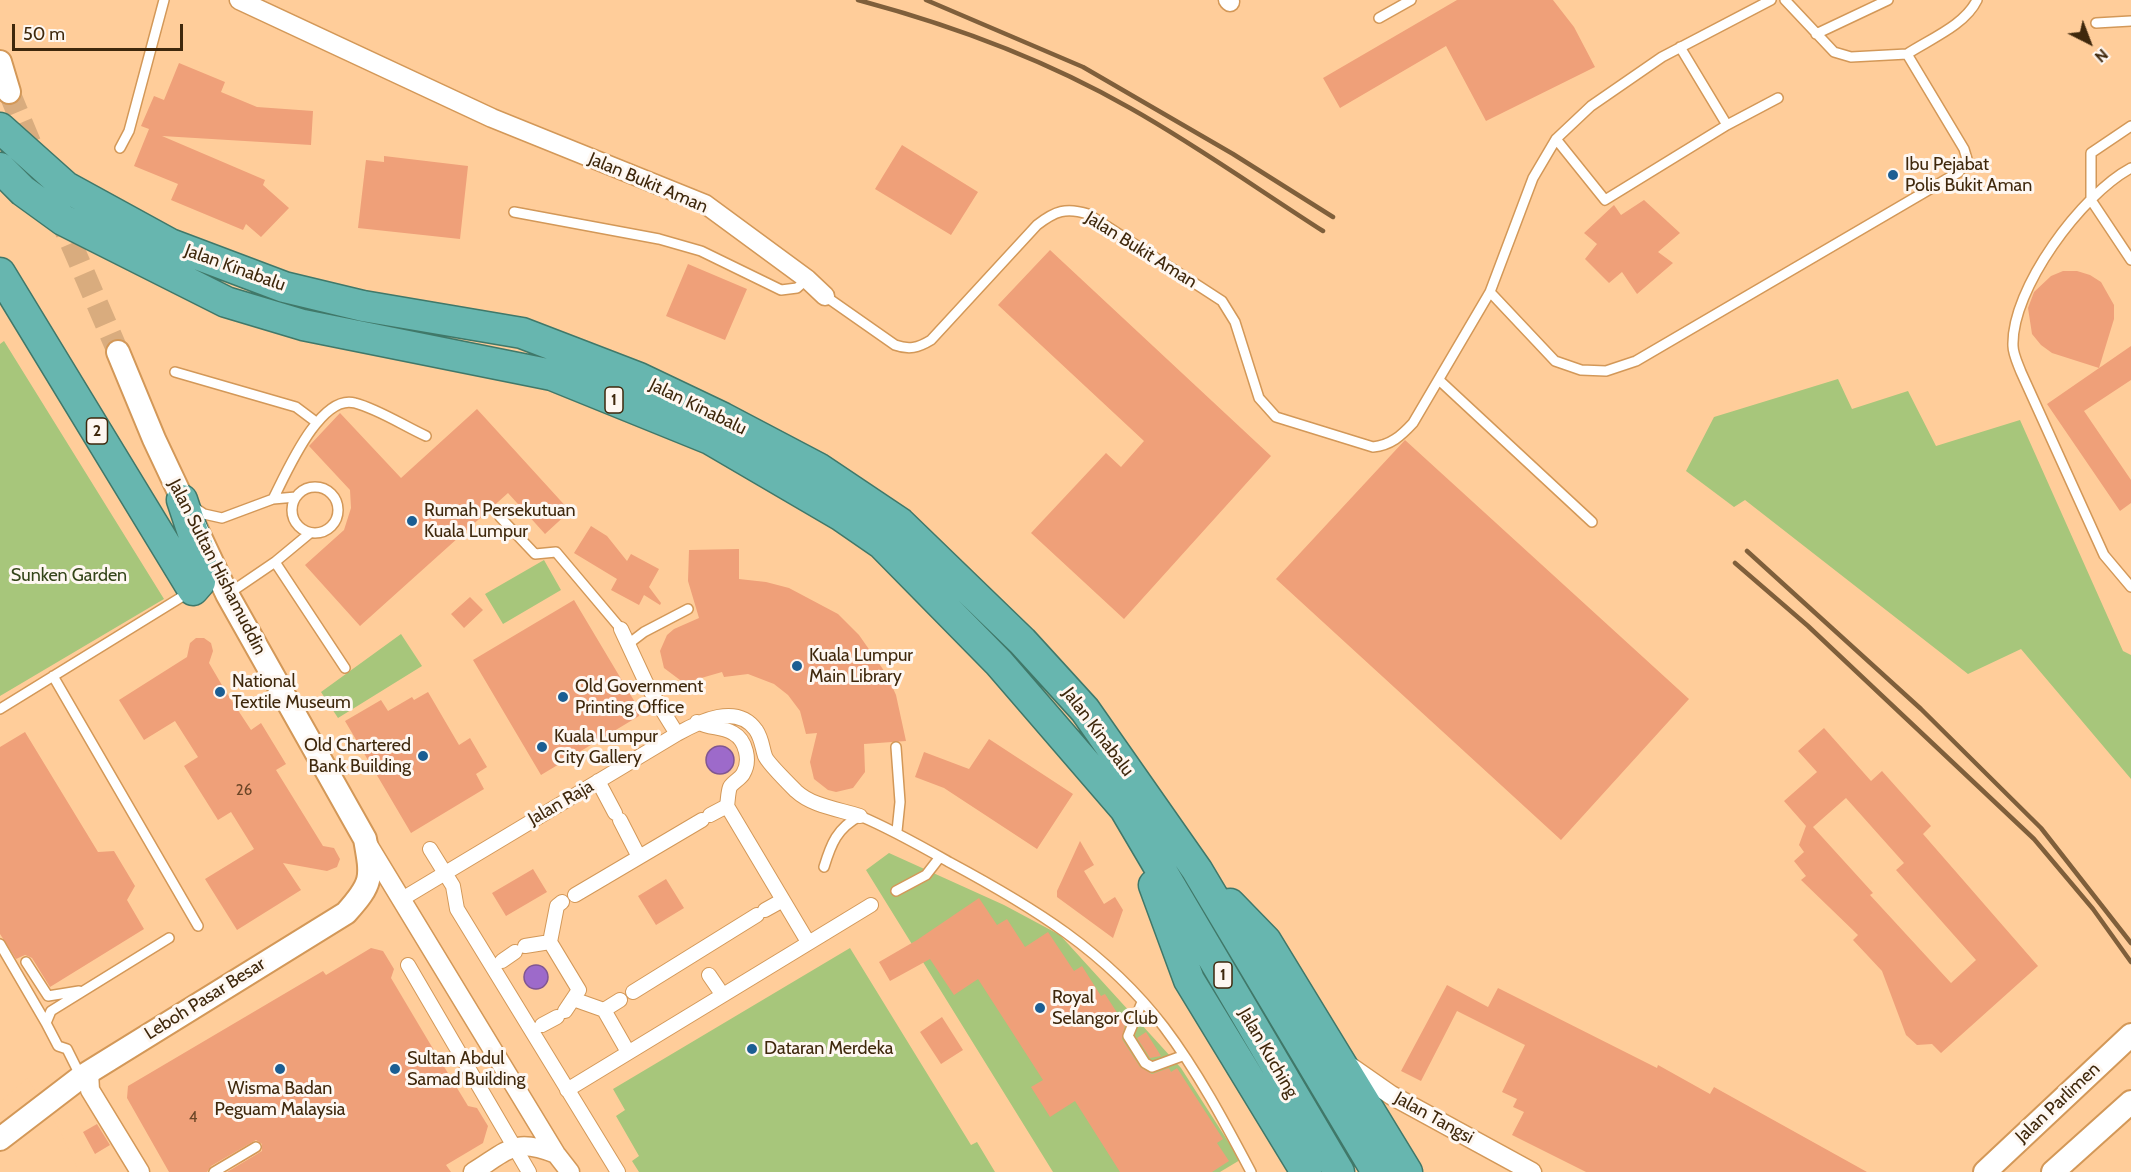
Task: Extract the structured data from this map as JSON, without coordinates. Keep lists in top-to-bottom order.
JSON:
{
  "streets": {
    "highway": [
      "Jalan Kinabalu",
      "1",
      "2",
      "Jalan Kuching"
    ],
    "street": [
      "Jalan Bukit Aman",
      "Jalan Sultan Hishamuddin",
      "Jalan Raja",
      "Leboh Pasar Besar",
      "Jalan Parlimen",
      "Jalan Tangsi"
    ]
  },
  "crossings": [
    ["Jalan Kinabalu", "Jalan Kuching"],
    ["Jalan Sultan Hishamuddin", "Leboh Pasar Besar"]
  ],
  "parks": ["Sunken Garden"],
  "places": [
    "Ibu Pejabat Polis Bukit Aman",
    "Rumah Persekutuan Kuala Lumpur",
    "Kuala Lumpur Main Library",
    "National Textile Museum",
    "Old Government Printing Office",
    "Kuala Lumpur City Gallery",
    "Old Chartered Bank Building",
    "Royal Selangor Club",
    "Dataran Merdeka",
    "Wisma Badan Peguam Malaysia",
    "Sultan Abdul Samad Building"
  ],
  "house_numbers": ["26", "4"],
  "scale_bar": "50 m",
  "north": "bottom right"
}
